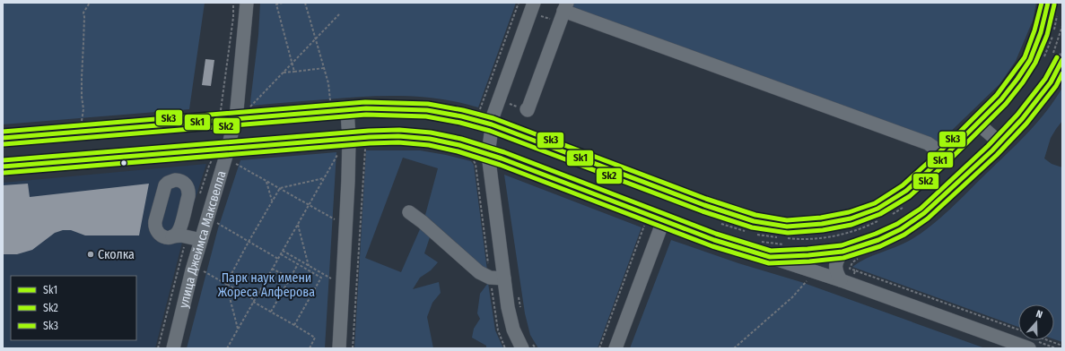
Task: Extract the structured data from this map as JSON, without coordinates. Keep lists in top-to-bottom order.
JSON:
{
  "streets": {
    "street": ["улица Джеймса Максвелла"]
  },
  "parks": ["Парк наук имени Жореса Алферова"],
  "places": ["Сколка"],
  "lines": ["transit line Sk1", "transit line Sk3", "transit line Sk2"],
  "legend": ["Sk1", "Sk2", "Sk3"],
  "north": "top"
}
